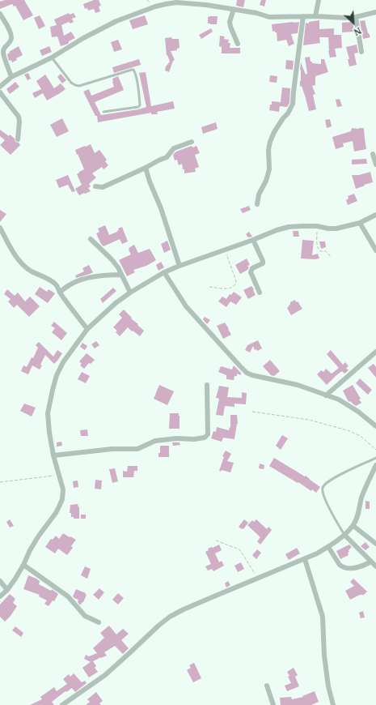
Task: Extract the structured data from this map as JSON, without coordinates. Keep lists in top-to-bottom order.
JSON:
{
  "north": "bottom right"
}
